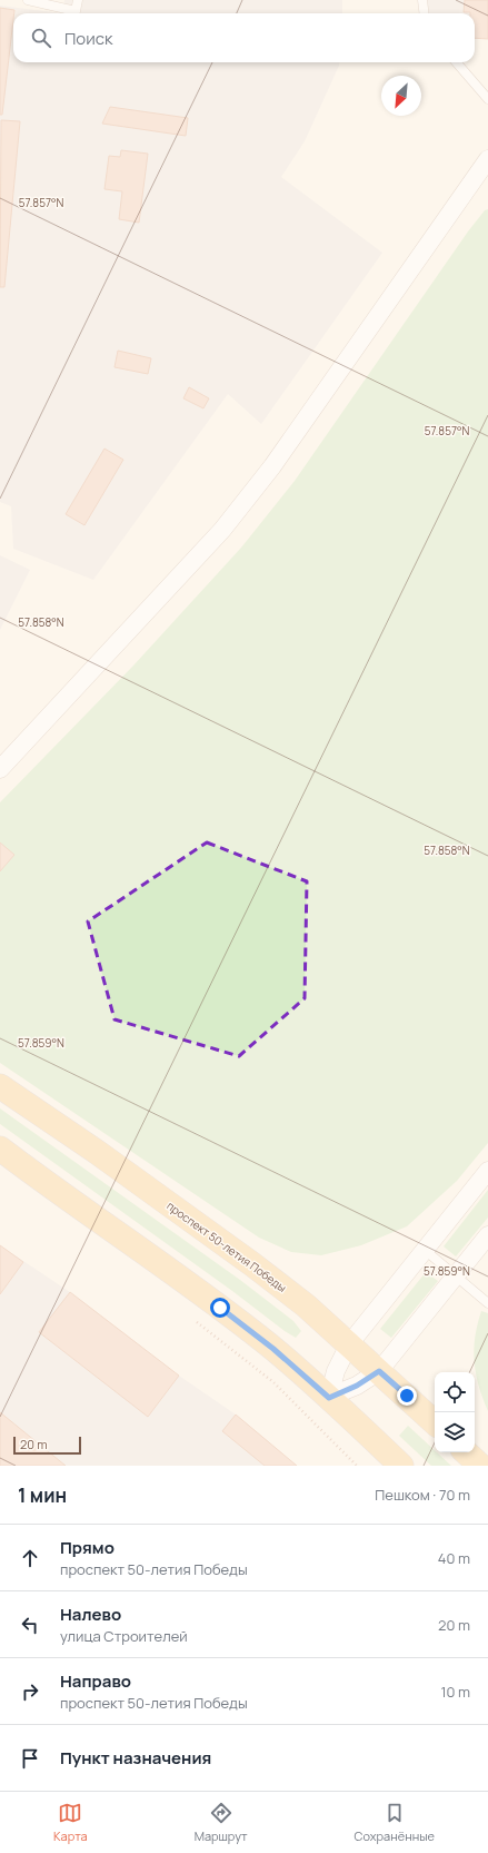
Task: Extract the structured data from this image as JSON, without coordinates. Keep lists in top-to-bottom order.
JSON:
{
  "streets": {
    "main road": ["проспект 50-летия Победы"]
  },
  "scale_bar": "20 m",
  "north": "bottom left",
  "page": {
    "search": "Поиск",
    "scale": "20 m",
    "heading": ["1 мин", "Пешком · 70 m"],
    "list": [
      ["Прямо", "проспект 50-летия Победы", "40 m"],
      ["Налево", "улица Строителей", "20 m"],
      ["Направо", "проспект 50-летия Победы", "10 m"],
      "Пункт назначения"
    ],
    "nav": ["Карта", "Маршрут", "Сохранённые"]
  },
  "coordinates": ["57.857°N", "57.858°N", "57.859°N"]
}
